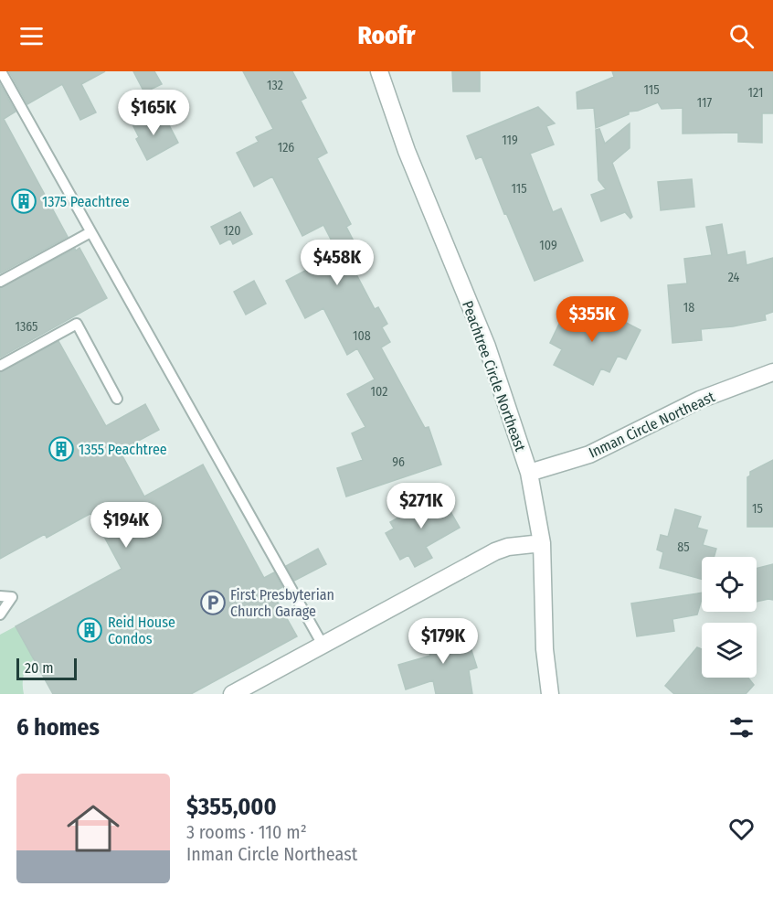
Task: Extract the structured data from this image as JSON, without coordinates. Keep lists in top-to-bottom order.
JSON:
{
  "streets": {
    "street": ["Peachtree Circle Northeast", "Inman Circle Northeast"]
  },
  "crossings": [
    ["Peachtree Circle Northeast", "Inman Circle Northeast"]
  ],
  "places": {
    "building": ["1375 Peachtree", "1355 Peachtree", "Reid House Condos"],
    "parking": ["First Presbyterian Church Garage"]
  },
  "house_numbers": [
    "132",
    "115",
    "121",
    "117",
    "119",
    "126",
    "115",
    "120",
    "109",
    "24",
    "18",
    "1365",
    "108",
    "102",
    "96",
    "15",
    "85"
  ],
  "scale_bar": "20 m",
  "page": {
    "header": "Roofr",
    "price": [
      "$165K",
      "$458K",
      "$355K",
      "$271K",
      "$194K",
      "$179K"
    ],
    "scale": "20 m",
    "heading": "6 homes",
    "list": [
      {
        "name": "$355,000",
        "note": "3 rooms · 110 m² · Inman Circle Northeast"
      }
    ]
  }
}
